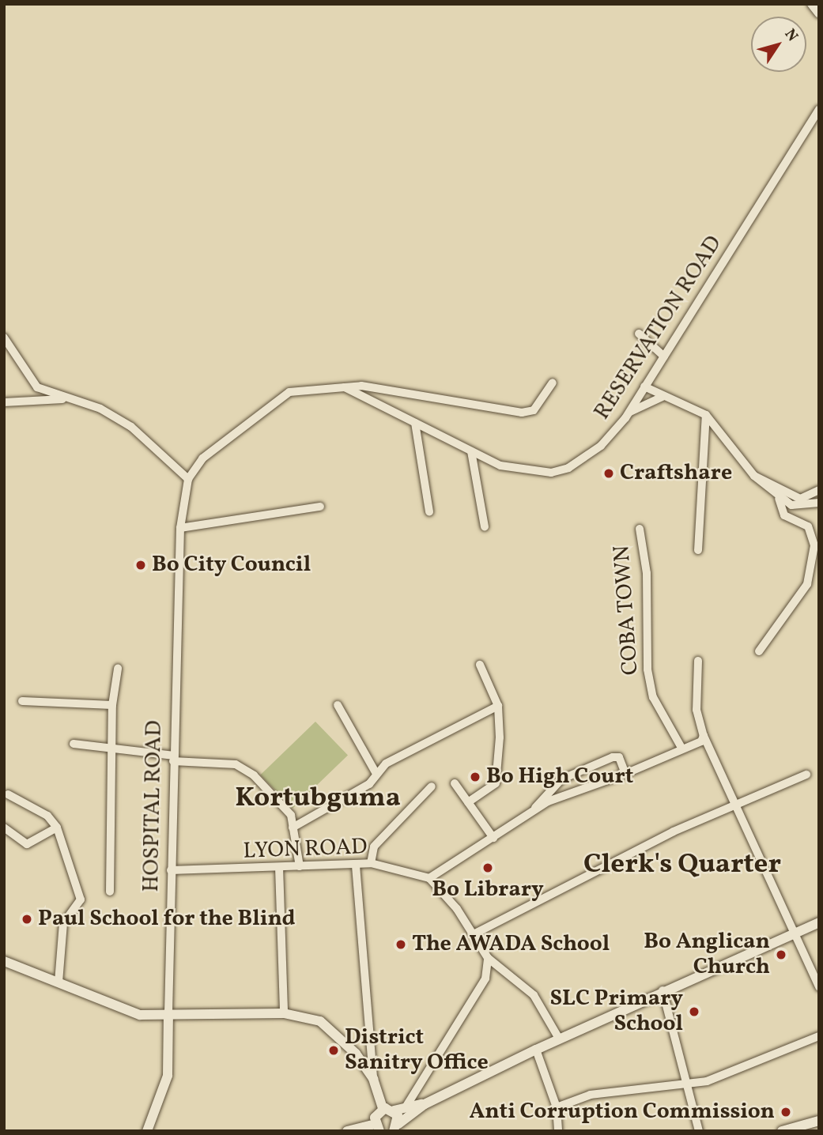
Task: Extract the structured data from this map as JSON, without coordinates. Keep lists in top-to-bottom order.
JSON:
{
  "streets": {
    "street": [
      "RESERVATION ROAD",
      "COBA TOWN",
      "HOSPITAL ROAD",
      "LYON ROAD"
    ]
  },
  "crossings": [
    ["HOSPITAL ROAD", "LYON ROAD"]
  ],
  "districts": ["Kortubguma", "Clerk's Quarter"],
  "places": [
    "Craftshare",
    "Bo City Council",
    "Bo High Court",
    "Bo Library",
    "Paul School for the Blind",
    "The AWADA School",
    "Bo Anglican Church",
    "SLC Primary School",
    "District Sanitry Office",
    "Anti Corruption Commission"
  ],
  "north": "top right"
}
